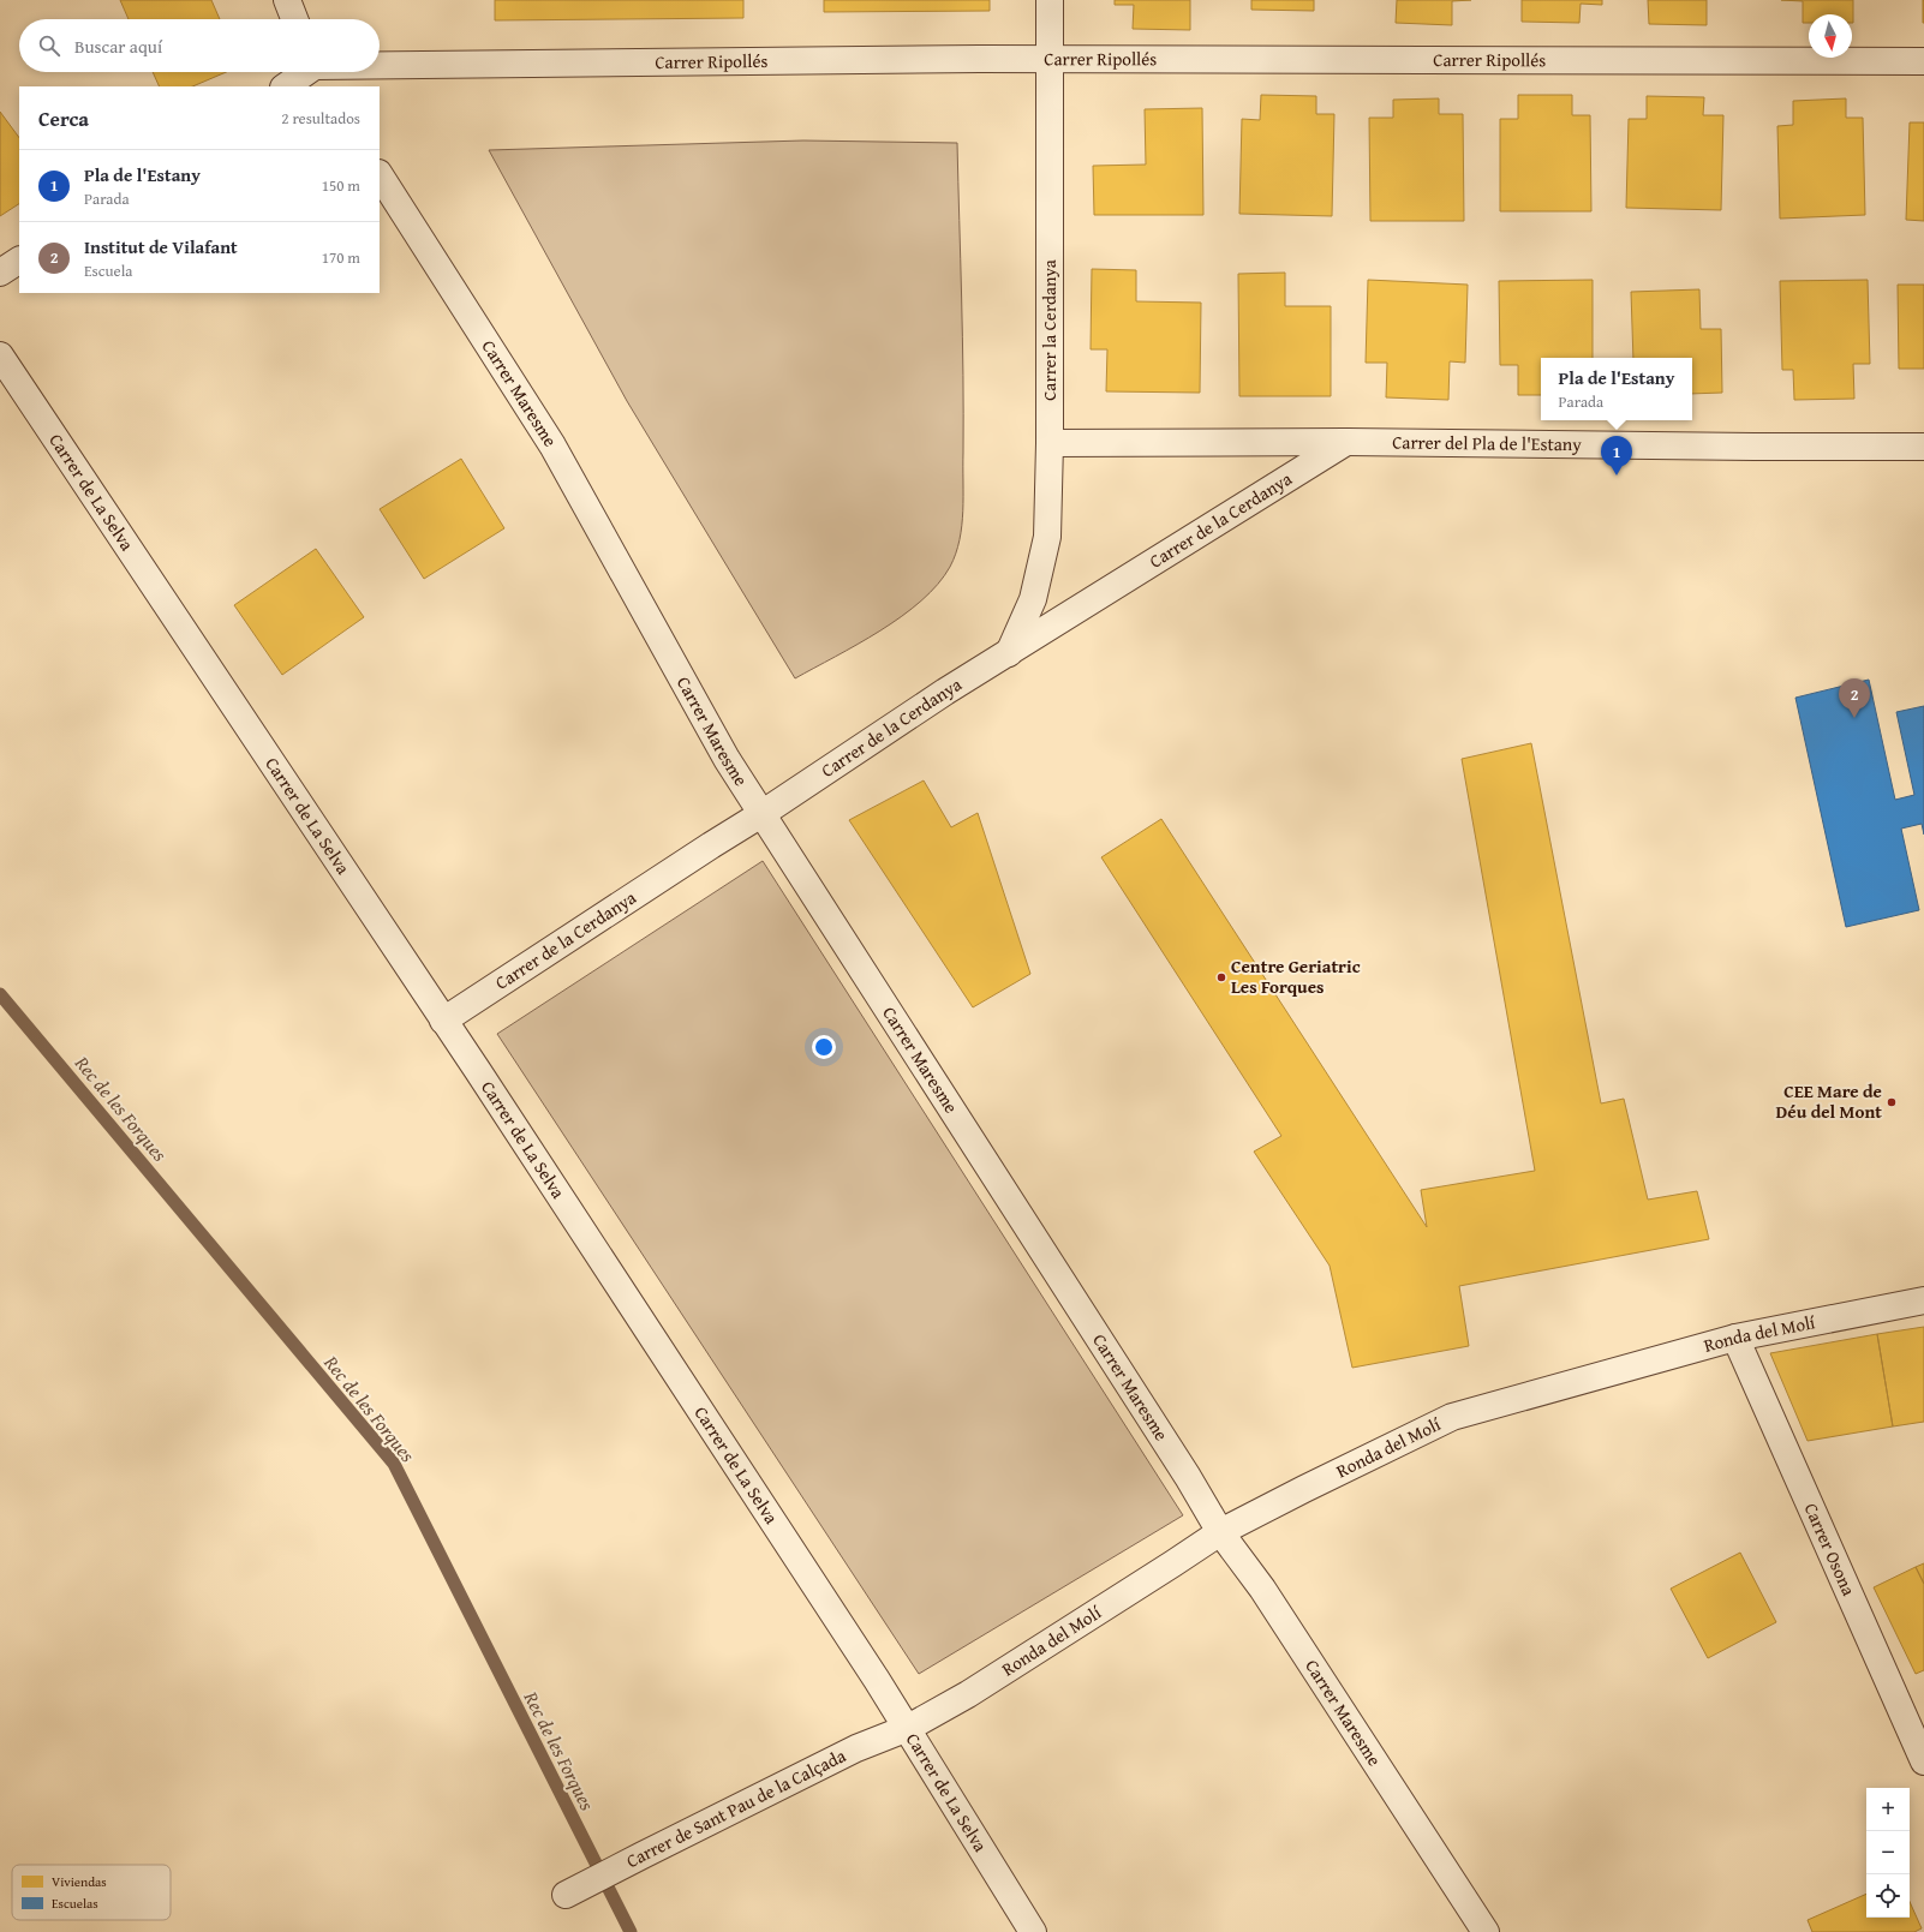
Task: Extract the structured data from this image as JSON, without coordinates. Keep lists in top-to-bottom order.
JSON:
{
  "streets": {
    "street": [
      "Carrer Ripollés",
      "Carrer la Cerdanya",
      "Carrer Maresme",
      "Carrer del Pla de l'Estany",
      "Carrer de La Selva",
      "Carrer de la Cerdanya",
      "Ronda del Molí",
      "Carrer Osona",
      "Carrer de Sant Pau de la Calçada"
    ]
  },
  "crossings": [
    ["Carrer Ripollés", "Carrer la Cerdanya"],
    ["Carrer la Cerdanya", "Carrer del Pla de l'Estany"],
    ["Carrer la Cerdanya", "Carrer de la Cerdanya"],
    ["Carrer Maresme", "Carrer de la Cerdanya"],
    ["Carrer Maresme", "Ronda del Molí"],
    ["Carrer del Pla de l'Estany", "Carrer de la Cerdanya"],
    ["Carrer de La Selva", "Carrer de la Cerdanya"],
    ["Carrer de La Selva", "Ronda del Molí"],
    ["Carrer de La Selva", "Carrer de Sant Pau de la Calçada"],
    ["Ronda del Molí", "Carrer Osona"],
    ["Ronda del Molí", "Carrer de Sant Pau de la Calçada"]
  ],
  "water": ["Rec de les Forques"],
  "places": ["Centre Geriatric Les Forques", "CEE Mare de Déu del Mont"],
  "legend": ["Viviendas", "Escuelas"],
  "north": "bottom",
  "page": {
    "search": "Buscar aquí",
    "heading": ["Cerca", "2 resultados"],
    "list": [
      {
        "mark": "1",
        "name": "Pla de l'Estany",
        "note": "Parada",
        "value": "150 m"
      },
      {
        "mark": "2",
        "name": "Institut de Vilafant",
        "note": "Escuela",
        "value": "170 m"
      }
    ],
    "popup": ["Pla de l'Estany", "Parada"],
    "pins": ["1", "2"],
    "map_buttons": ["+", "−"]
  }
}
